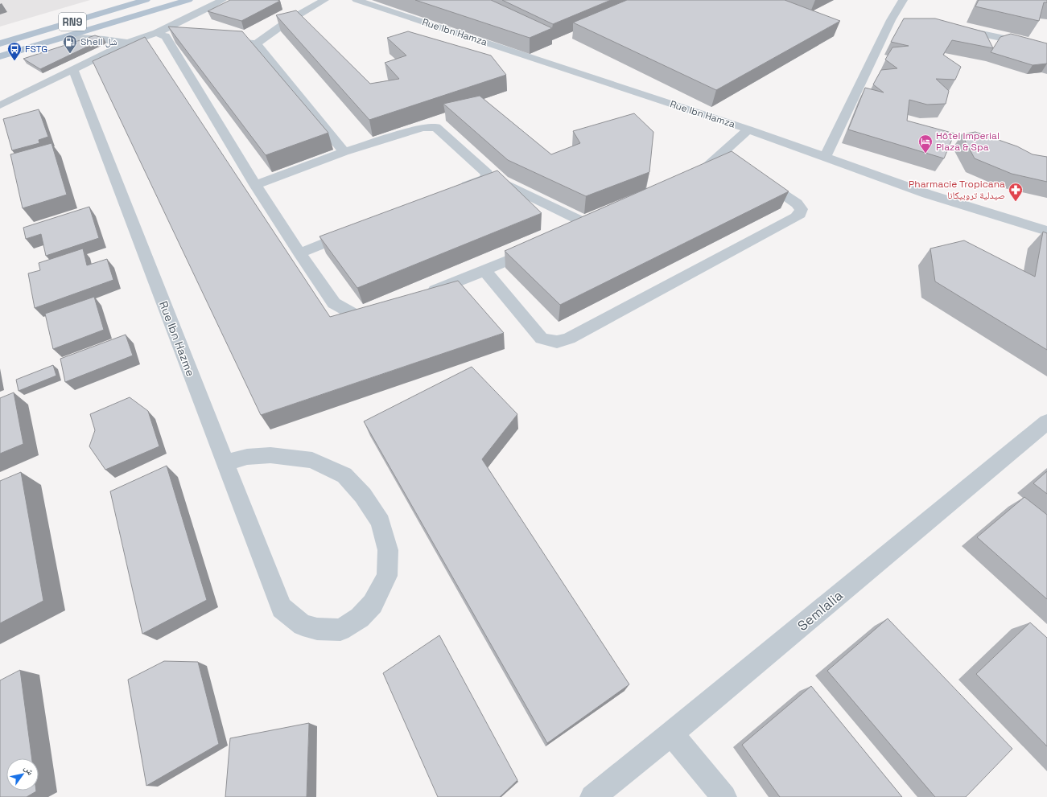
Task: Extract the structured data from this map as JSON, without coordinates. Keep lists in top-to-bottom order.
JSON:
{
  "streets": {
    "main road": ["RN9"],
    "street": ["Rue Ibn Hamza", "Rue Ibn Hazme", "Semlalia"]
  },
  "places": {
    "fuel station": ["Shell شل"],
    "bus stop": ["FSTG"],
    "hotel": ["Hôtel Imperial Plaza & Spa"],
    "pharmacy": ["Pharmacie Tropicana صيدلية تروبيكانا"]
  },
  "north": "top right"
}
